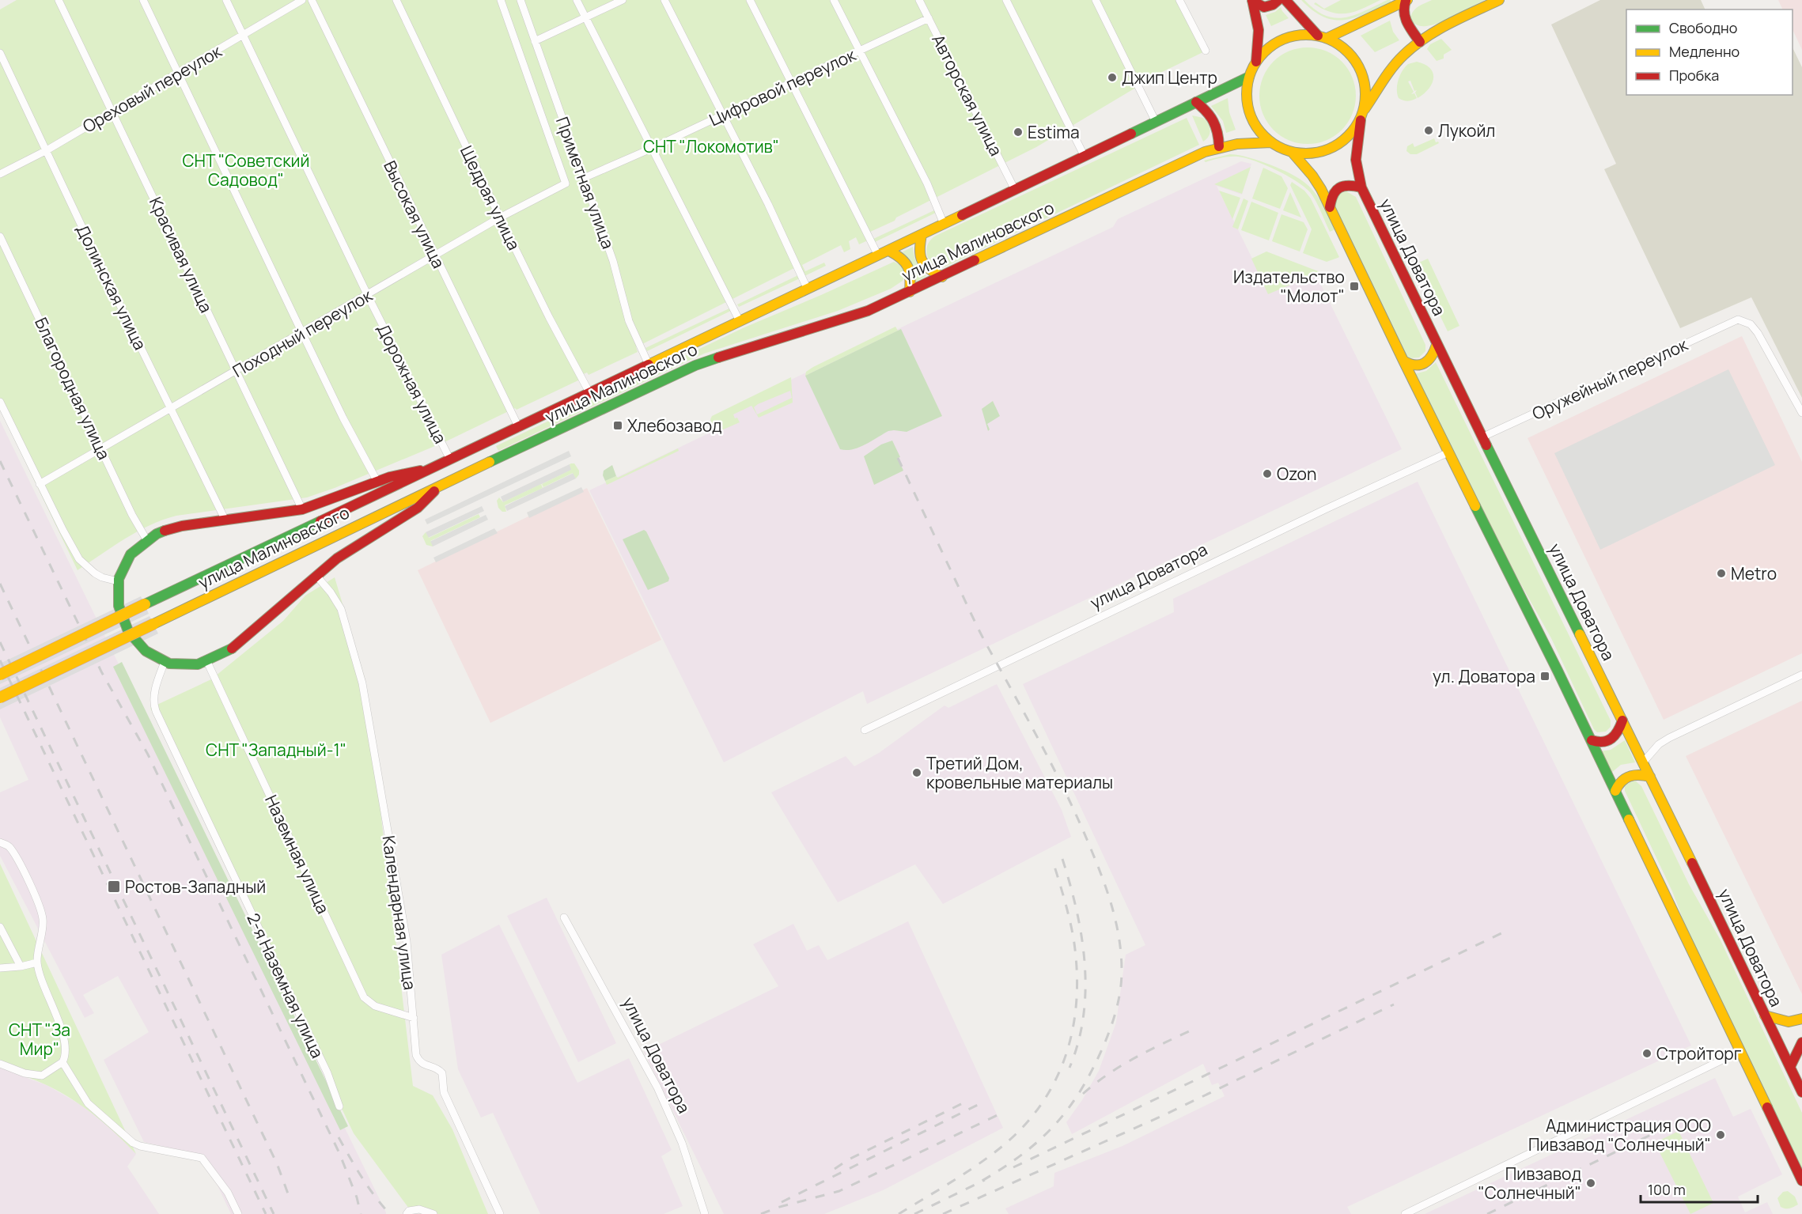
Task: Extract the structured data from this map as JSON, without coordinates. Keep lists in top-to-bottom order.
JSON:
{
  "streets": {
    "main road": ["улица Малиновского", "улица Доватора"],
    "street": [
      "Цифровой переулок",
      "Ореховый переулок",
      "Авторская улица",
      "Приметная улица",
      "Щедрая улица",
      "Высокая улица",
      "Красивая улица",
      "Долинская улица",
      "Походный переулок",
      "Оружейный переулок",
      "Дорожная улица",
      "Благородная улица",
      "Наземная улица",
      "Календарная улица",
      "2-я Наземная улица"
    ]
  },
  "crossings": [
    ["Цифровой переулок", "Авторская улица"],
    ["Цифровой переулок", "Приметная улица"],
    ["Ореховый переулок", "Красивая улица"],
    ["Ореховый переулок", "Долинская улица"],
    ["Ореховый переулок", "Дорожная улица"],
    ["Авторская улица", "улица Малиновского"],
    ["Приметная улица", "улица Малиновского"],
    ["Щедрая улица", "улица Малиновского"],
    ["Щедрая улица", "Походный переулок"],
    ["Высокая улица", "улица Малиновского"],
    ["Высокая улица", "Походный переулок"],
    ["улица Малиновского", "улица Доватора"],
    ["улица Малиновского", "Дорожная улица"],
    ["Красивая улица", "Походный переулок"],
    ["улица Доватора", "Оружейный переулок"],
    ["Долинская улица", "Походный переулок"],
    ["Походный переулок", "Дорожная улица"],
    ["Походный переулок", "Благородная улица"],
    ["Наземная улица", "Календарная улица"]
  ],
  "parks": [
    "СНТ \"Локомотив\"",
    "СНТ \"Советский Садовод\"",
    "СНТ \"Западный-1\"",
    "СНТ \"За Мир\""
  ],
  "places": {
    "other": [
      "Джип Центр",
      "Лукойл",
      "Estima",
      "Ozon",
      "Metro",
      "Третий Дом, кровельные материалы",
      "Стройторг",
      "Администрация ООО Пивзавод \"Солнечный\"",
      "Пивзавод \"Солнечный\""
    ],
    "transit": [
      "Издательство \"Молот\"",
      "Хлебозавод",
      "ул. Доватора",
      "Ростов-Западный"
    ]
  },
  "legend": ["Свободно", "Медленно", "Пробка"],
  "scale_bar": "100 m"
}
